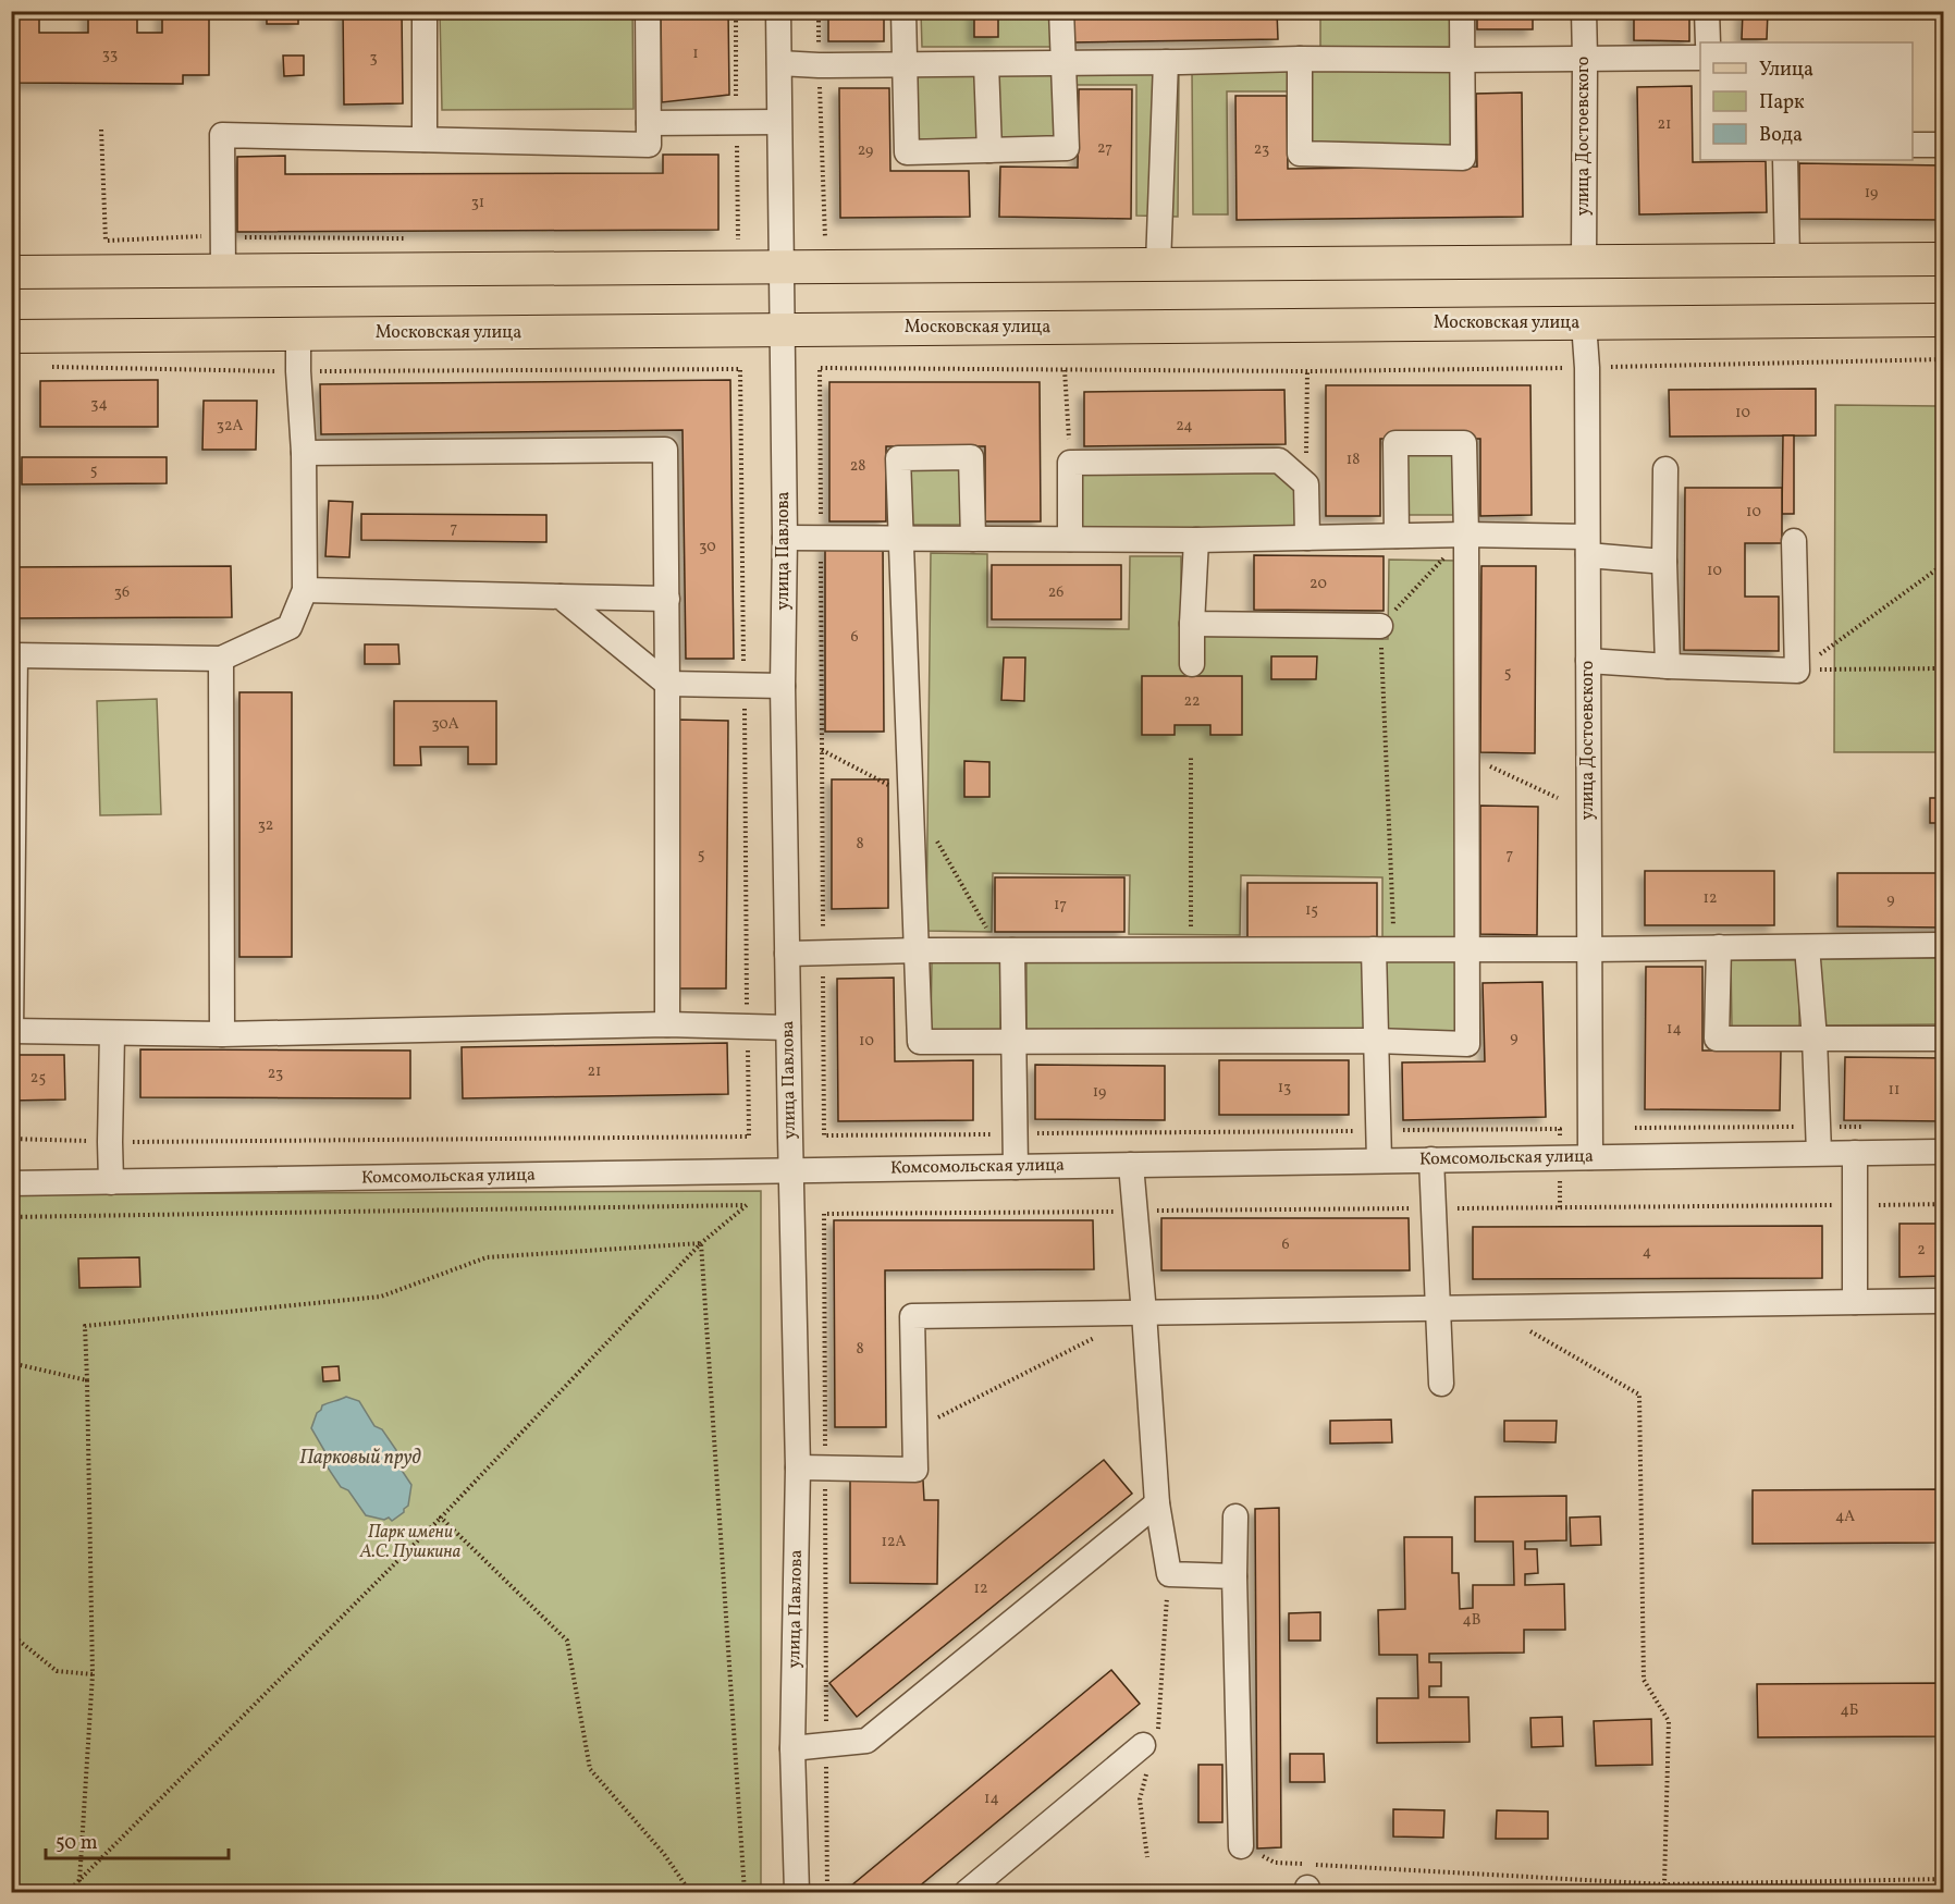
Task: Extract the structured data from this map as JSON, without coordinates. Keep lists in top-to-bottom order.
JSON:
{
  "streets": {
    "main road": ["Московская улица"],
    "street": ["улица Достоевского", "улица Павлова", "Комсомольская улица"]
  },
  "crossings": [
    ["улица Достоевского", "Московская улица"],
    ["улица Достоевского", "Комсомольская улица"],
    ["Московская улица", "улица Павлова"],
    ["улица Павлова", "Комсомольская улица"]
  ],
  "water": ["Парковый пруд"],
  "parks": ["Парк имени А.С. Пушкина"],
  "house_numbers": [
    "1",
    "33",
    "3",
    "21",
    "27",
    "23",
    "29",
    "19",
    "31",
    "34",
    "10",
    "32А",
    "24",
    "18",
    "28",
    "5",
    "10",
    "7",
    "30",
    "10",
    "20",
    "36",
    "26",
    "6",
    "5",
    "22",
    "30А",
    "32",
    "8",
    "5",
    "7",
    "12",
    "9",
    "17",
    "15",
    "14",
    "9",
    "10",
    "21",
    "23",
    "25",
    "13",
    "11",
    "19",
    "6",
    "2",
    "4",
    "8",
    "4А",
    "12А",
    "12",
    "4В",
    "4Б",
    "14"
  ],
  "legend": ["Улица", "Парк", "Вода"],
  "scale_bar": "50 m"
}
